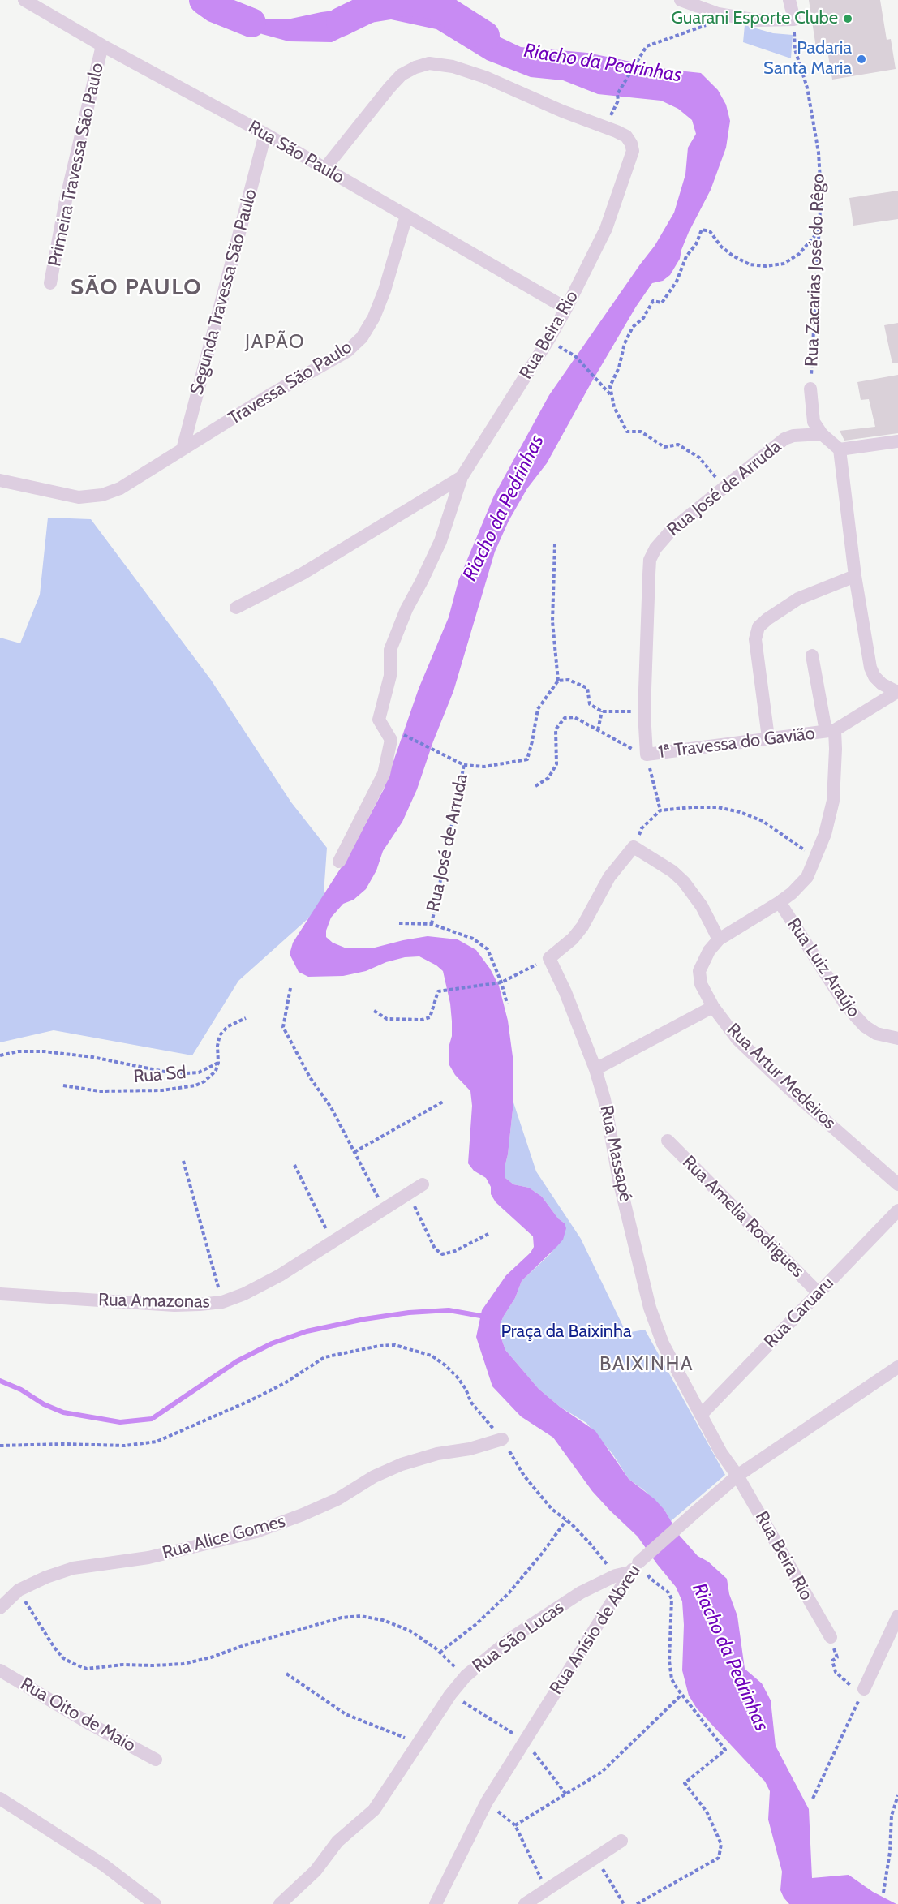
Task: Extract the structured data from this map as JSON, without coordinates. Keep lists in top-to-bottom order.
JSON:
{
  "streets": {
    "street": [
      "Rua São Paulo",
      "Primeira Travessa São Paulo",
      "Rua Zacarias José do Rêgo",
      "Segunda Travessa São Paulo",
      "Rua Beira Rio",
      "Travessa São Paulo",
      "Rua José de Arruda",
      "1ª Travessa do Gavião",
      "Rua Luiz Araújo",
      "Rua Artur Medeiros",
      "Rua Massapé",
      "Rua Amelia Rodrigues",
      "Rua Amazonas",
      "Rua Caruaru",
      "Rua Alice Gomes",
      "Rua Anísio de Abreu",
      "Rua São Lucas",
      "Rua Oito de Maio"
    ],
    "path": ["Rua Sd"]
  },
  "crossings": [
    ["Rua São Paulo", "Primeira Travessa São Paulo"],
    ["Rua São Paulo", "Segunda Travessa São Paulo"],
    ["Rua São Paulo", "Rua Beira Rio"],
    ["Rua São Paulo", "Travessa São Paulo"],
    ["Rua Zacarias José do Rêgo", "Rua José de Arruda"],
    ["Segunda Travessa São Paulo", "Travessa São Paulo"],
    ["Rua Beira Rio", "Rua Massapé"],
    ["Rua Beira Rio", "Rua Anísio de Abreu"],
    ["Rua José de Arruda", "1ª Travessa do Gavião"],
    ["1ª Travessa do Gavião", "Rua Artur Medeiros"],
    ["Rua Luiz Araújo", "Rua Artur Medeiros"],
    ["Rua Massapé", "Rua Caruaru"],
    ["Rua Massapé", "Rua Anísio de Abreu"],
    ["Rua Amelia Rodrigues", "Rua Caruaru"],
    ["Rua Anísio de Abreu", "Rua São Lucas"]
  ],
  "districts": ["SÃO PAULO", "JAPÃO", "BAIXINHA"],
  "water": ["Riacho da Pedrinhas"],
  "parks": ["Praça da Baixinha"],
  "places": ["Guarani Esporte Clube", "Padaria Santa Maria"]
}
